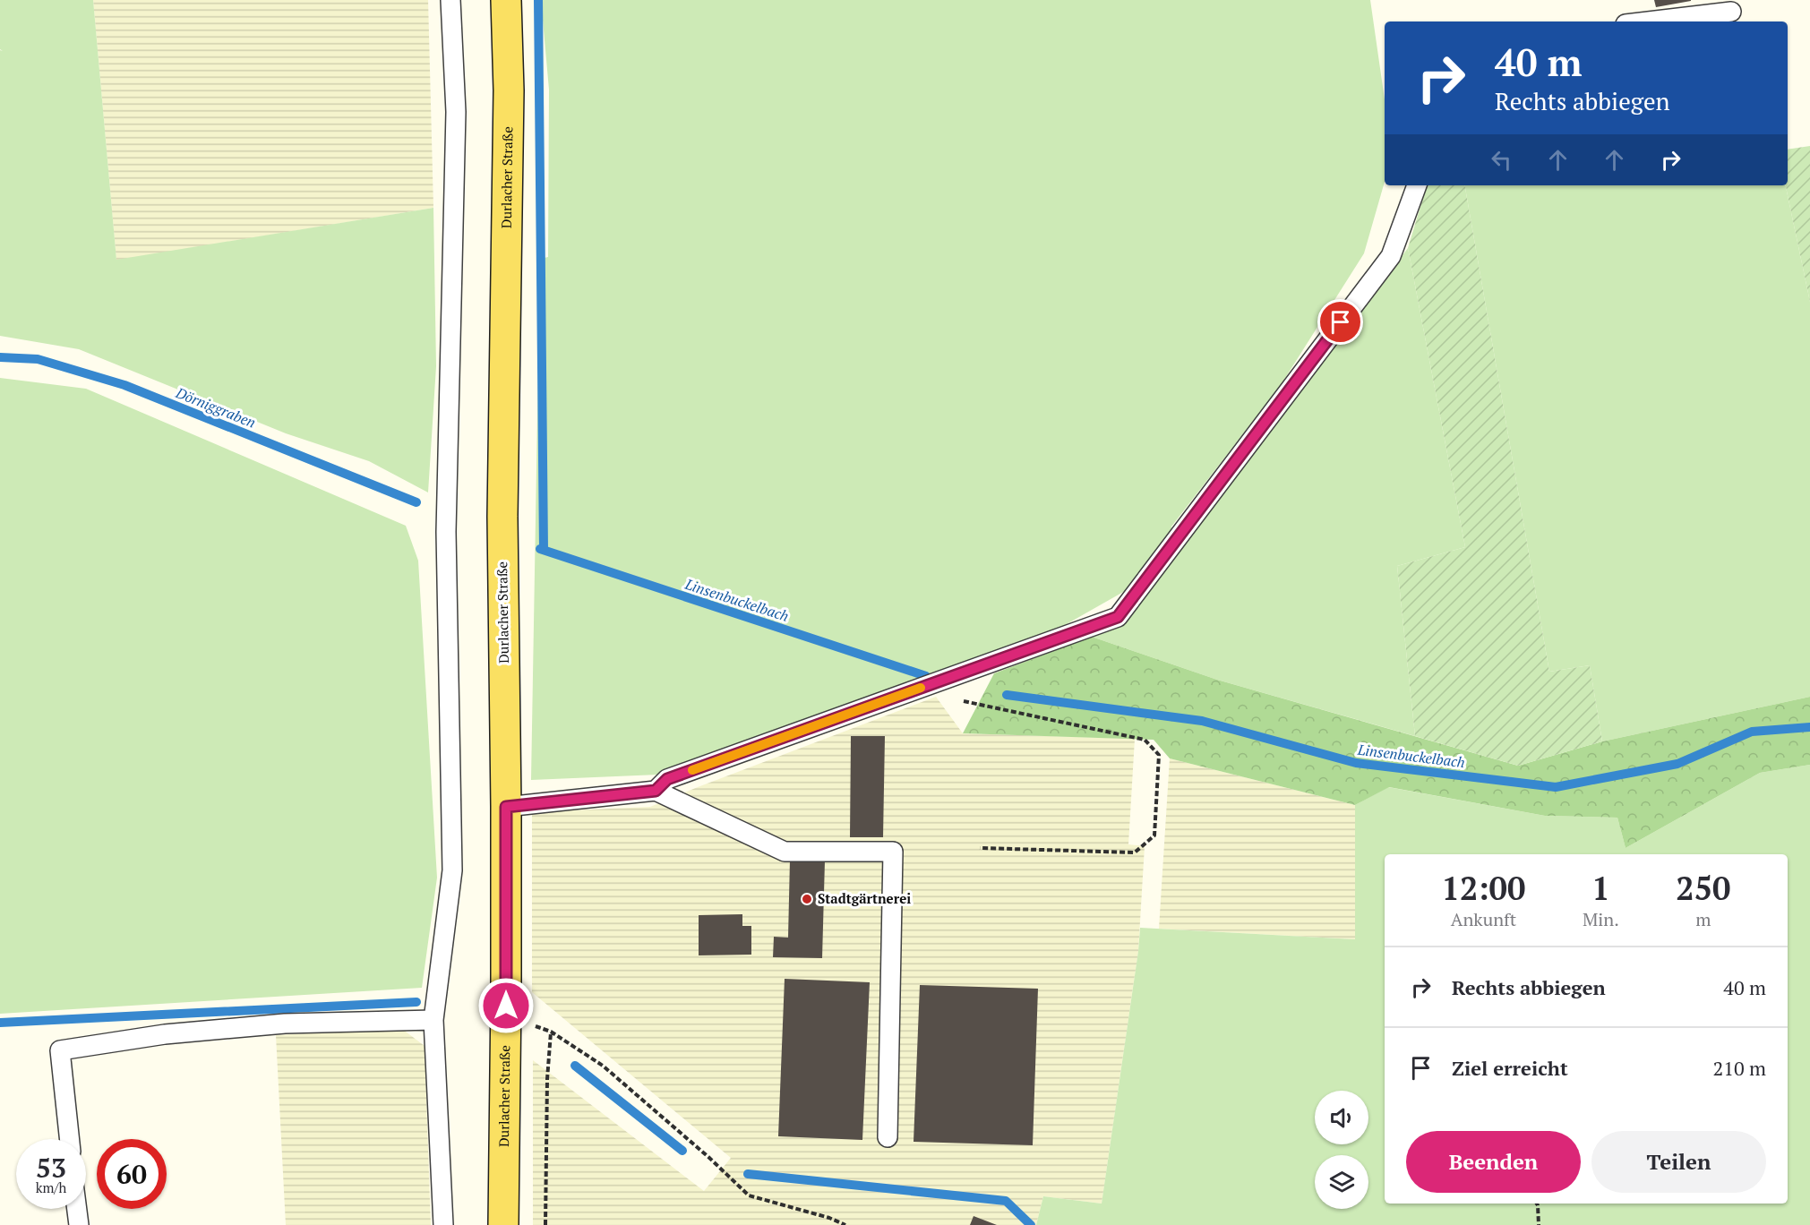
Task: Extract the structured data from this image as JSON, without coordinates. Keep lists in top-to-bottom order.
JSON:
{
  "streets": {
    "main road": ["Durlacher Straße"]
  },
  "water": ["Dörniggraben", "Linsenbuckelbach"],
  "places": ["Stadtgärtnerei"],
  "page": {
    "turn": ["40 m", "Rechts abbiegen"],
    "eta": [
      "12:00",
      "Ankunft",
      "1",
      "Min.",
      "250",
      "m"
    ],
    "list": [
      {
        "name": "Rechts abbiegen",
        "value": "40 m"
      },
      {
        "name": "Ziel erreicht",
        "value": "210 m"
      }
    ],
    "buttons": ["Beenden", "Teilen"],
    "speed": "53 km/h",
    "limit": "60"
  }
}
